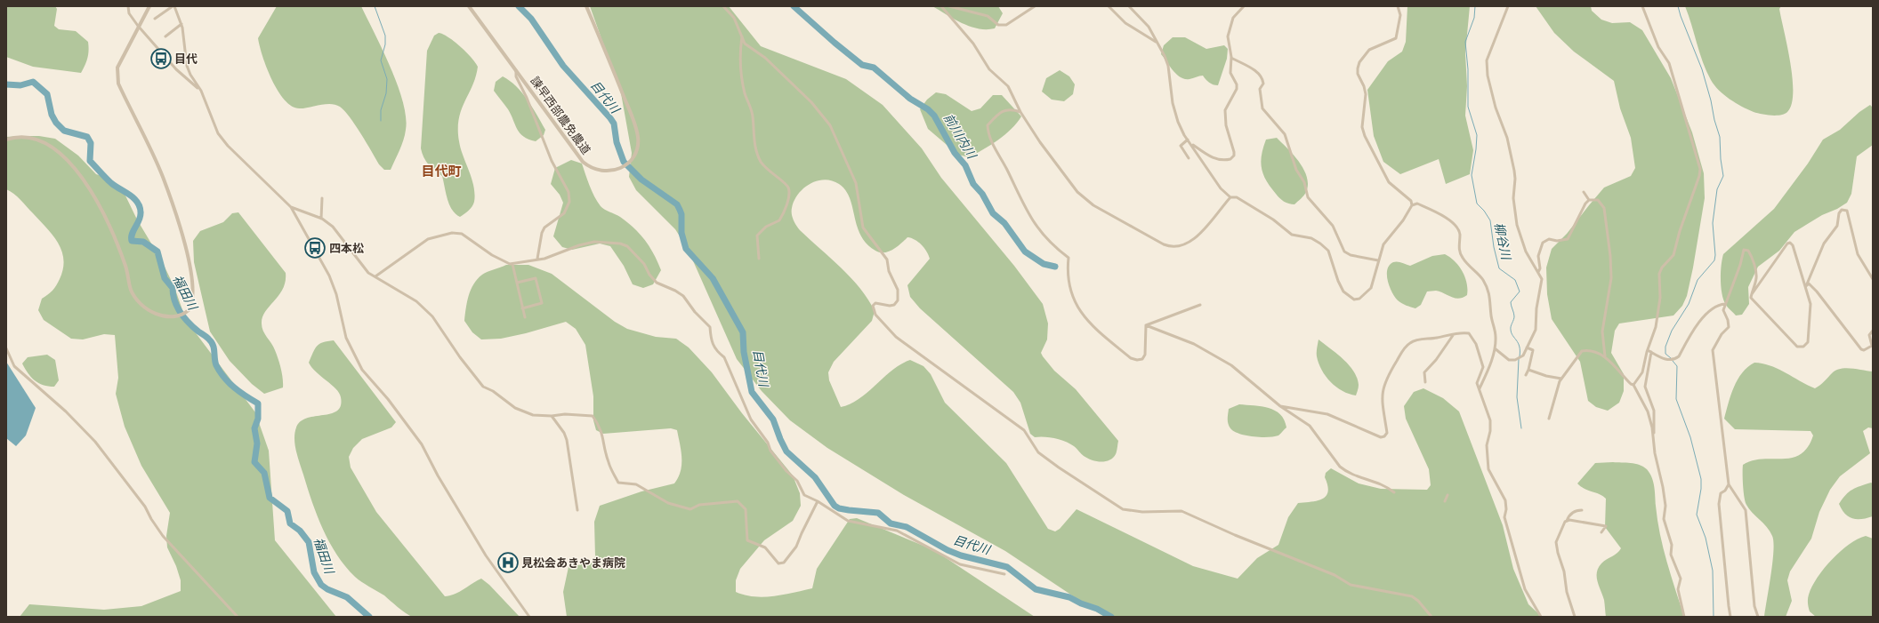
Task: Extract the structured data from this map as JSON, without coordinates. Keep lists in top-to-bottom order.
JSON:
{
  "streets": {
    "street": ["諫早西部農免農道"]
  },
  "districts": ["目代町"],
  "water": [
    "目代川",
    "前川内川",
    "柳谷川",
    "福田川"
  ],
  "places": {
    "bus stop": ["目代", "四本松"],
    "hospital": ["見松会あきやま病院"]
  }
}
